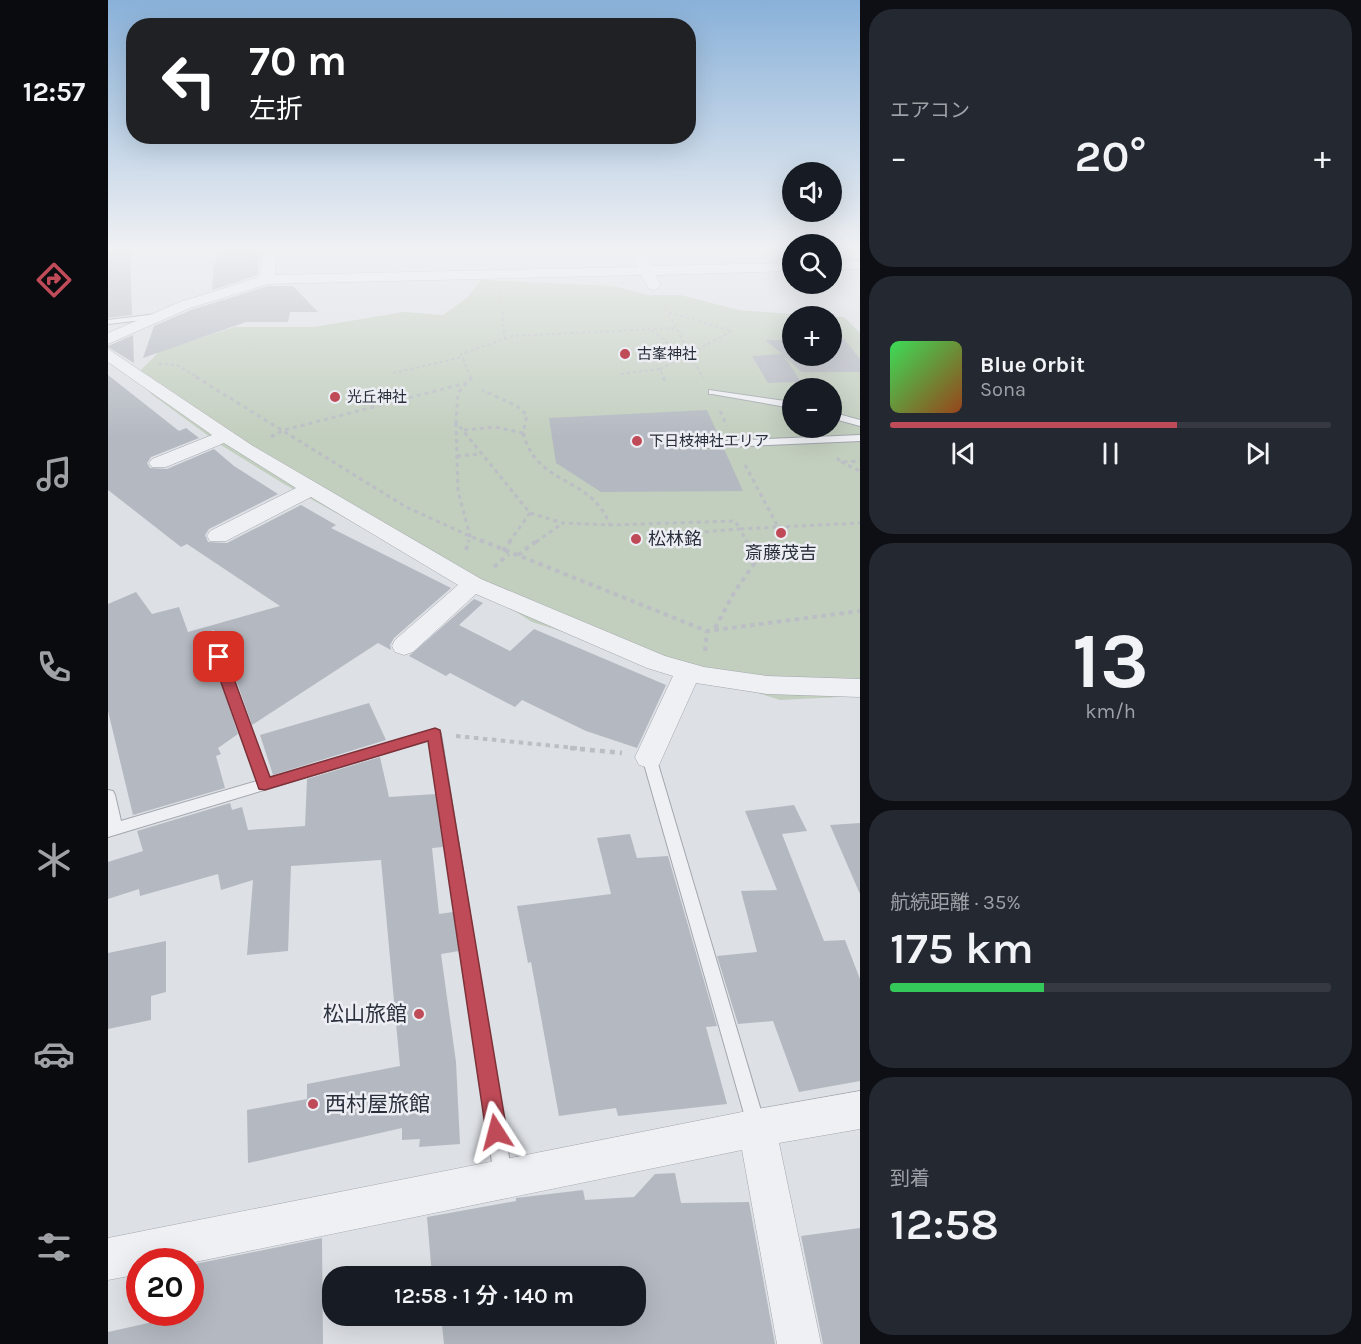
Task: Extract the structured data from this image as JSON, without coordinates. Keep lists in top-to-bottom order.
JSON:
{
  "places": [
    "古峯神社",
    "光丘神社",
    "下日枝神社エリア",
    "斎藤茂吉",
    "松林銘",
    "松山旅館",
    "西村屋旅館"
  ],
  "page": {
    "tabs": "12:57",
    "tile": [
      "エアコン",
      ["13", "km/h"],
      ["航続距離 · 35%", "175 km"],
      ["到着", "12:58"]
    ],
    "turn": ["70 m", "左折"],
    "heat": ["−", "20°", "+"],
    "map_buttons": ["+", "−"],
    "song": ["Blue Orbit", "Sona"],
    "limit": "20",
    "trip": "12:58 · 1 分 · 140 m"
  }
}
